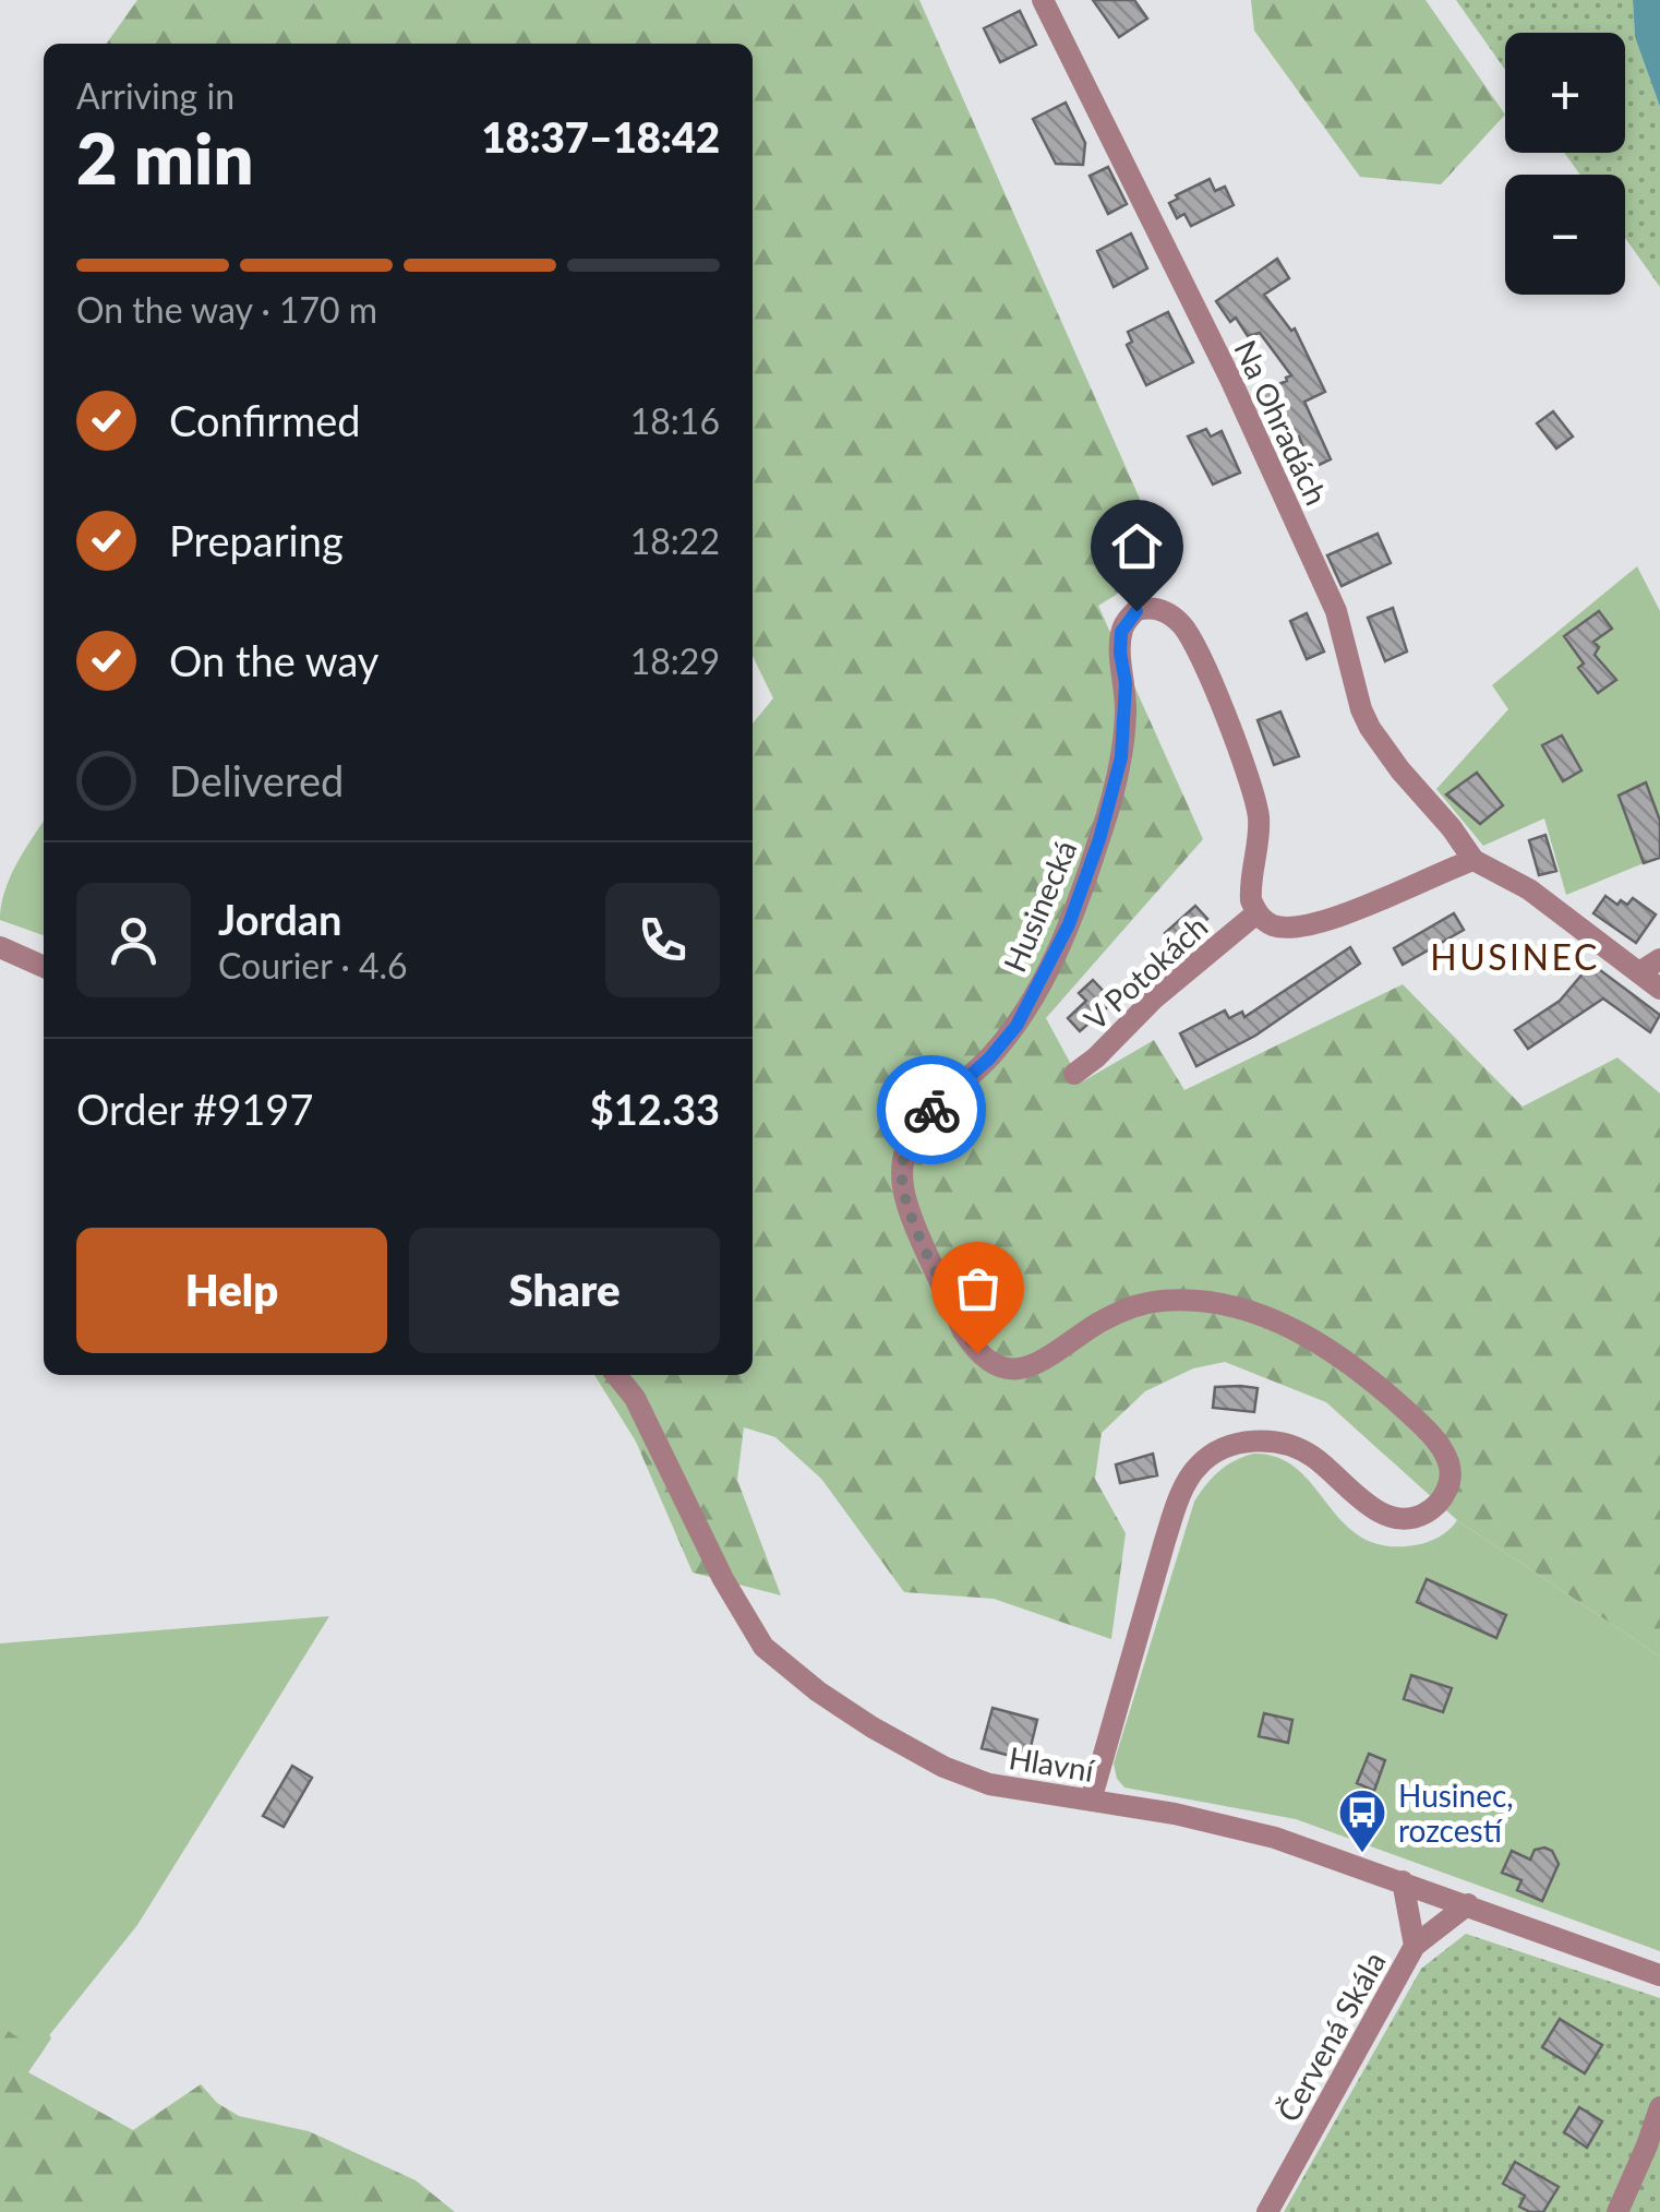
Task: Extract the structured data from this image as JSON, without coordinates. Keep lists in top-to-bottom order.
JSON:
{
  "streets": {
    "street": [
      "Na Ohradách",
      "Husinecká",
      "V Potokách",
      "Hlavní",
      "Červená Skála"
    ]
  },
  "crossings": [
    ["Husinecká", "V Potokách"],
    ["Husinecká", "Hlavní"],
    ["Hlavní", "Červená Skála"]
  ],
  "districts": ["HUSINEC"],
  "places": {
    "bus stop": ["Husinec, rozcestí"]
  },
  "page": {
    "map_buttons": ["+", "−"],
    "heading": ["2 min", "Arriving in", "18:37–18:42"],
    "panel": [
      "Jordan",
      "Courier · 4.6",
      "Order #9197",
      "$12.33"
    ],
    "bar": "On the way · 170 m",
    "list": [
      ["Confirmed", "18:16"],
      ["Preparing", "18:22"],
      ["On the way", "18:29"],
      "Delivered"
    ],
    "buttons": ["Help", "Share"]
  }
}
